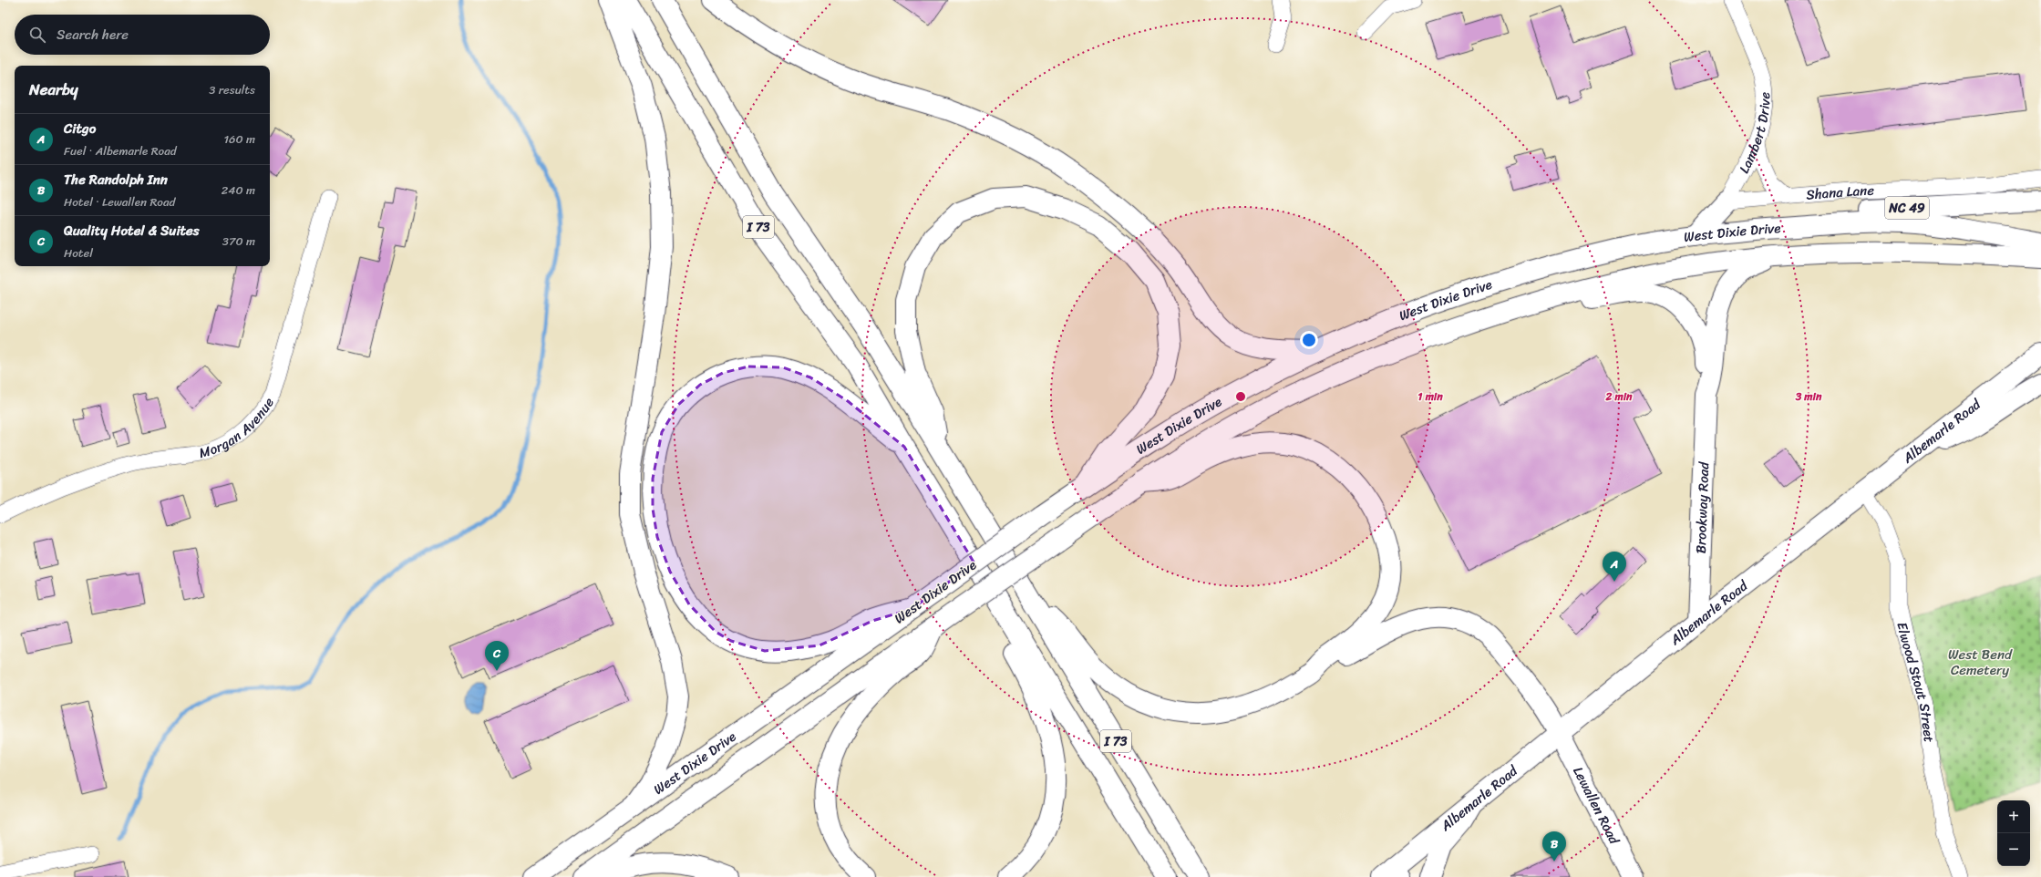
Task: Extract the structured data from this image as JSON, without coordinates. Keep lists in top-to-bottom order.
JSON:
{
  "streets": {
    "main road": [
      "NC 49",
      "I 73",
      "West Dixie Drive",
      "Albemarle Road",
      "Brookway Road",
      "Lewallen Road"
    ],
    "street": [
      "Lambert Drive",
      "Shana Lane",
      "Morgan Avenue",
      "Elwood Stout Street"
    ]
  },
  "crossings": [
    ["Lambert Drive", "Shana Lane"],
    ["NC 49", "West Dixie Drive"],
    ["Albemarle Road", "Brookway Road"],
    ["Albemarle Road", "Elwood Stout Street"],
    ["Albemarle Road", "Lewallen Road"]
  ],
  "parks": ["West Bend Cemetery"],
  "page": {
    "search": "Search here",
    "heading": ["Nearby", "3 results"],
    "list": [
      {
        "mark": "A",
        "name": "Citgo",
        "note": "Fuel · Albemarle Road",
        "value": "160 m"
      },
      {
        "mark": "B",
        "name": "The Randolph Inn",
        "note": "Hotel · Lewallen Road",
        "value": "240 m"
      },
      {
        "mark": "C",
        "name": "Quality Hotel & Suites",
        "note": "Hotel",
        "value": "370 m"
      }
    ],
    "pins": ["A", "C", "B"],
    "map_buttons": ["+", "−"]
  },
  "rings": ["1 min", "2 min", "3 min"]
}
